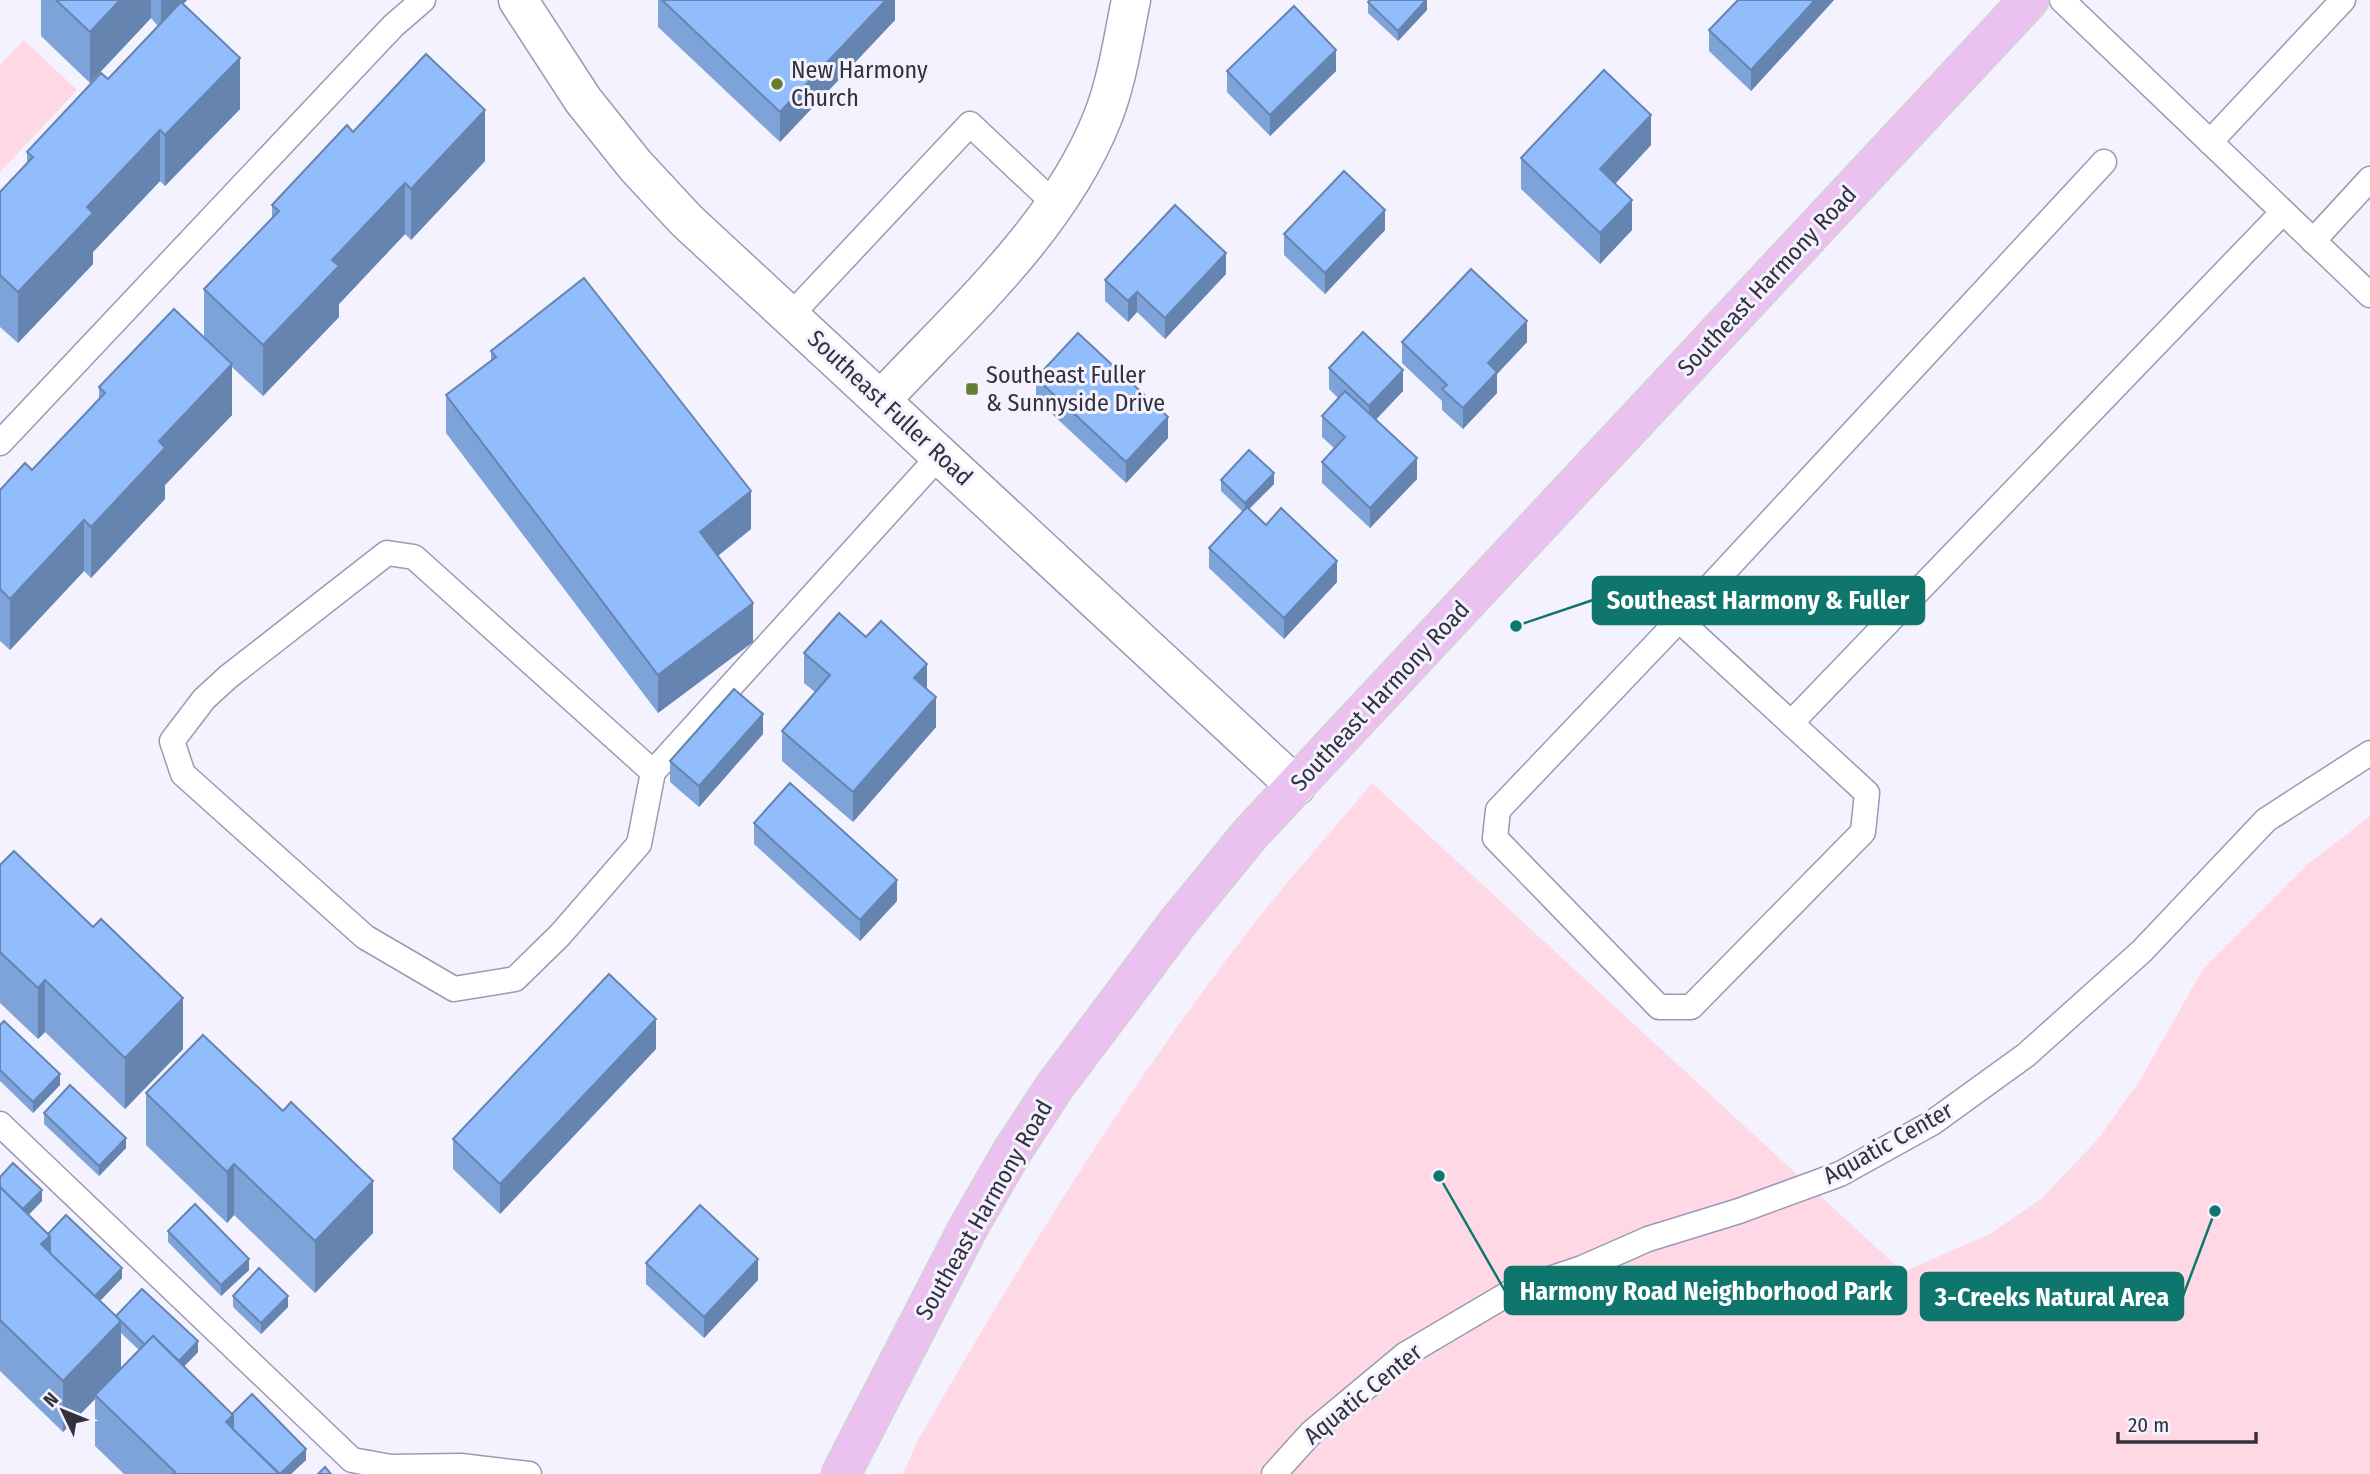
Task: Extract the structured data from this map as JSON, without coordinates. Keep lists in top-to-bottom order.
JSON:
{
  "streets": {
    "main road": ["Southeast Harmony Road"],
    "street": ["Southeast Fuller Road"],
    "lane": ["Aquatic Center"]
  },
  "crossings": [
    ["Southeast Harmony Road", "Southeast Fuller Road"]
  ],
  "places": {
    "other": [
      "New Harmony Church",
      "Southeast Harmony & Fuller",
      "Harmony Road Neighborhood Park",
      "3-Creeks Natural Area"
    ],
    "transit": ["Southeast Fuller & Sunnyside Drive"]
  },
  "scale_bar": "20 m",
  "north": "top left"
}
